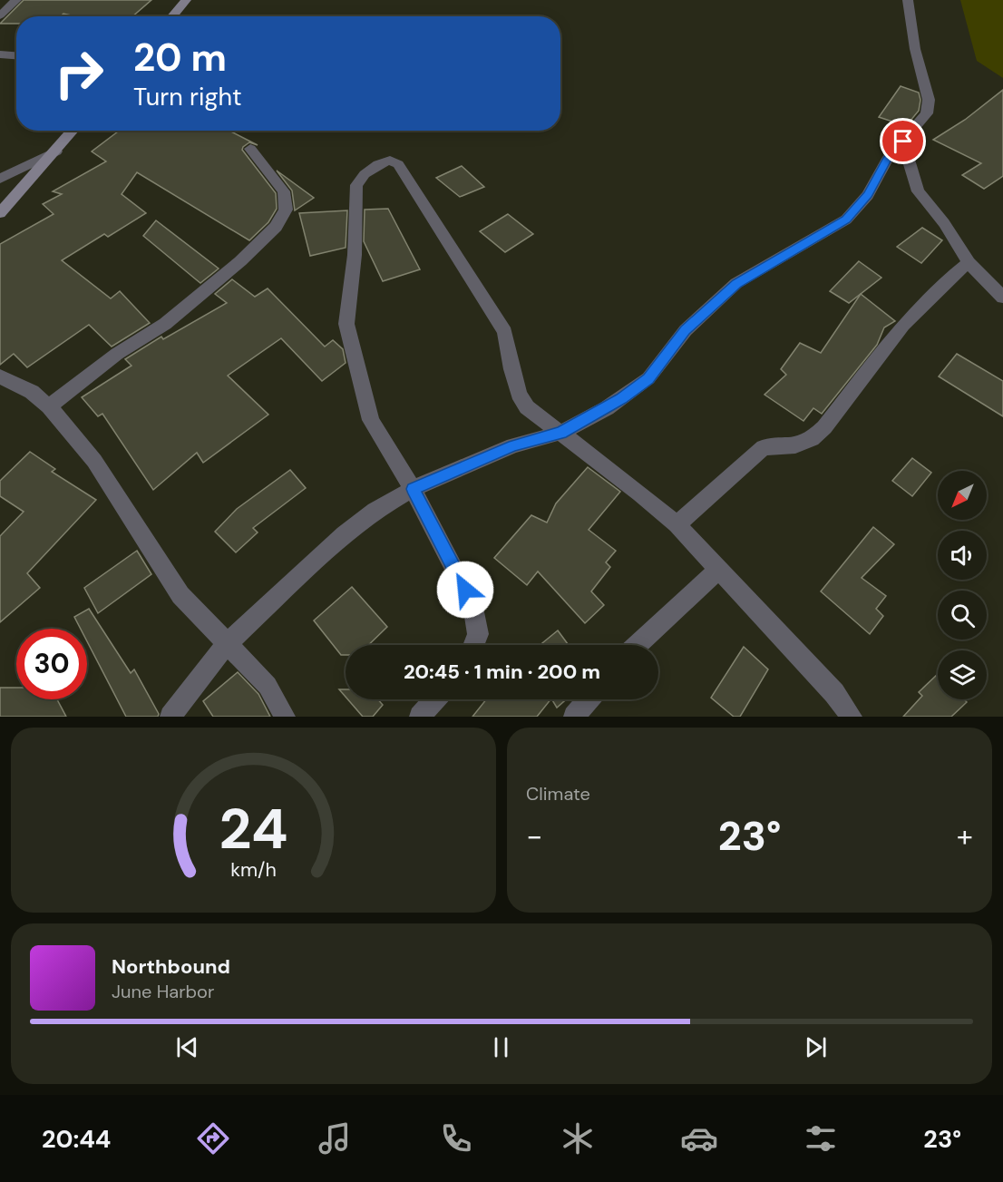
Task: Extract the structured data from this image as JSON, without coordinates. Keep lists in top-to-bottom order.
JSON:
{
  "north": "bottom left",
  "page": {
    "turn": ["20 m", "Turn right"],
    "limit": "30",
    "trip": "20:45 · 1 min · 200 m",
    "tile": "Climate",
    "heat": ["−", "23°", "+"],
    "song": ["Northbound", "June Harbor"],
    "tabs": ["20:44", "23°"],
    "gauge": ["24", "km/h"]
  }
}
